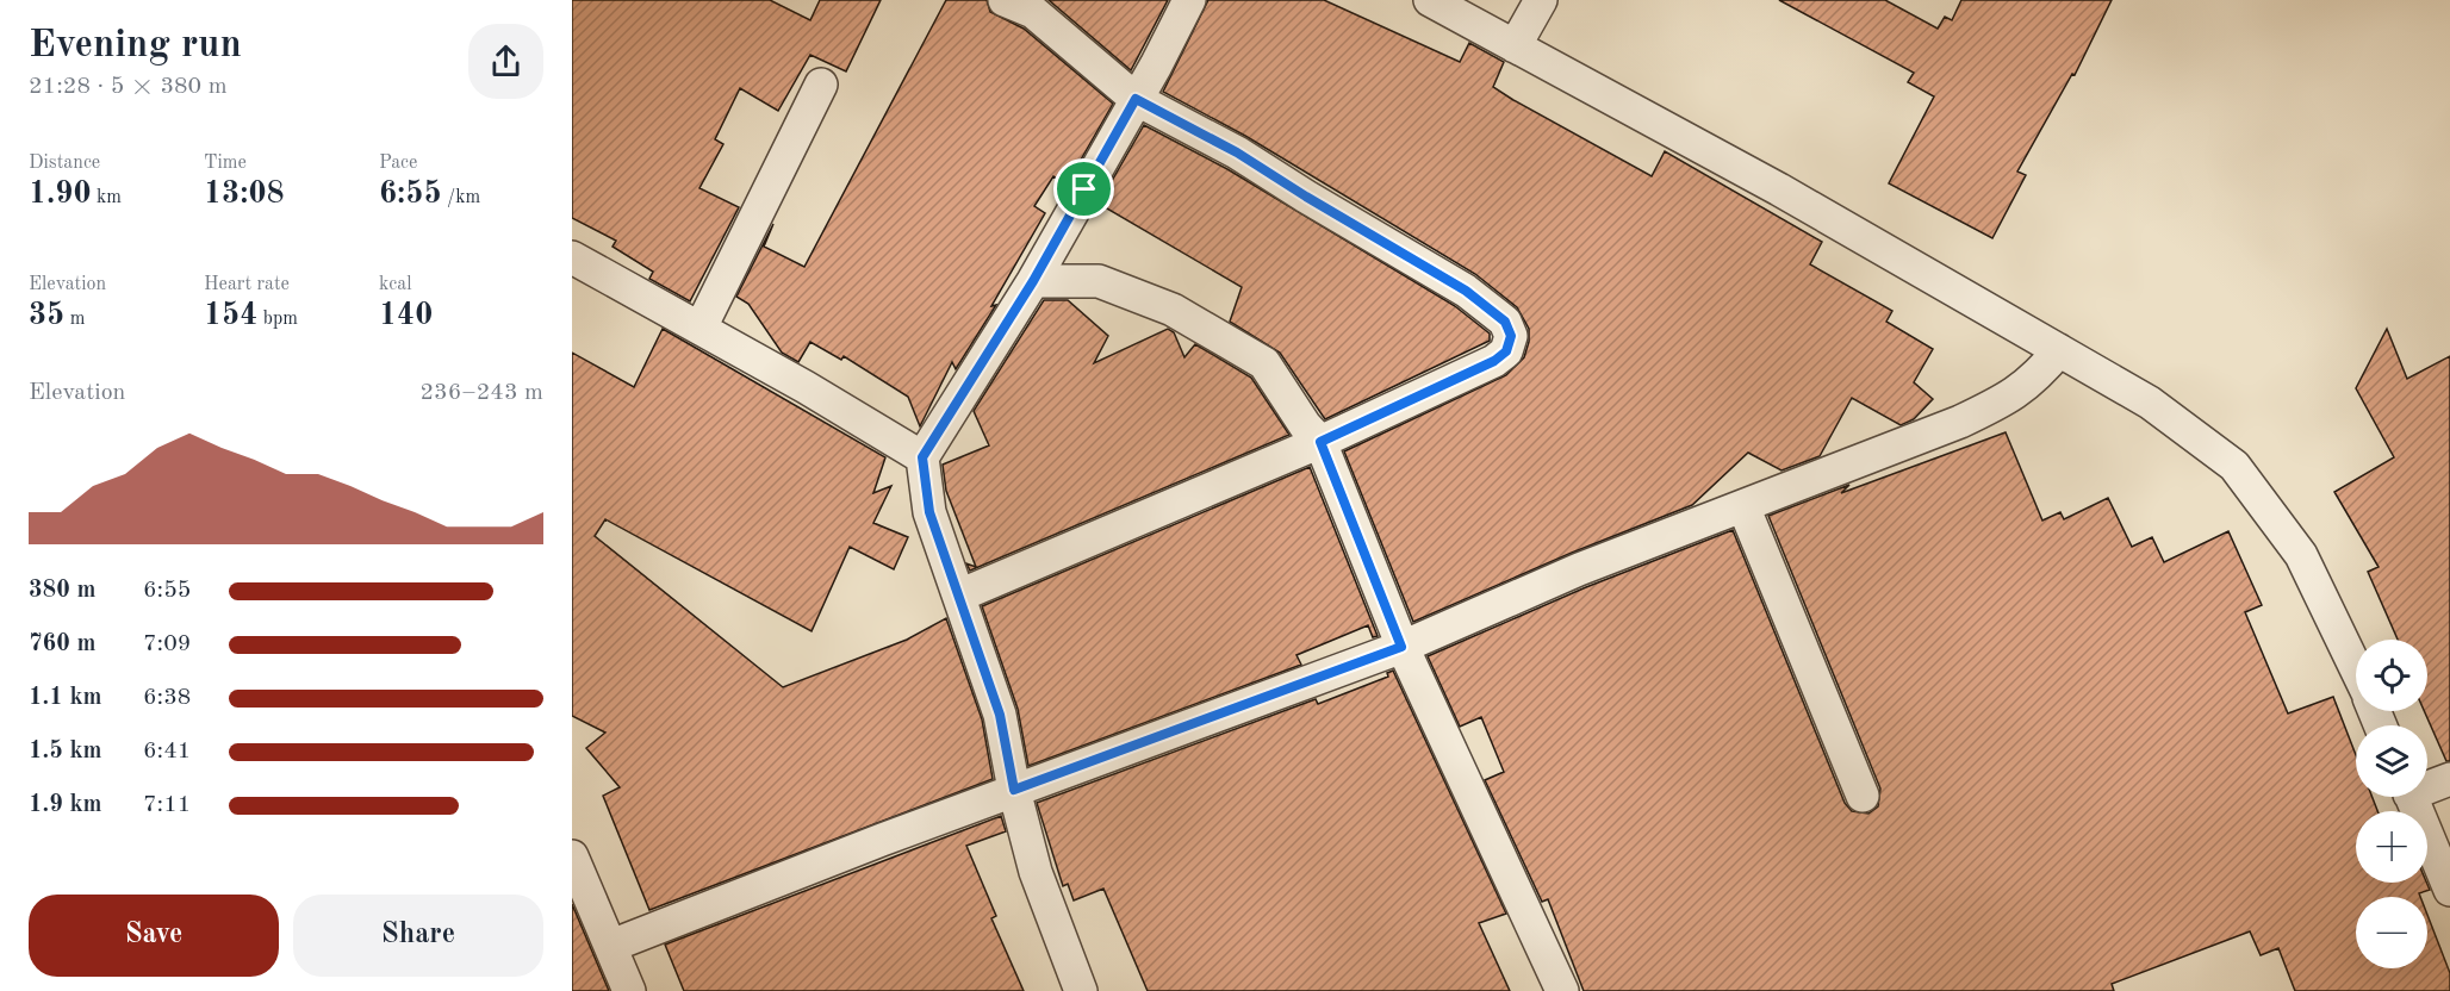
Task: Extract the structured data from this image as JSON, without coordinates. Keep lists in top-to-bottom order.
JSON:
{
  "page": {
    "heading": ["Evening run", "21:28 · 5 × 380 m"],
    "stats": [
      ["Distance", "1.90 km"],
      ["Time", "13:08"],
      ["Pace", "6:55 /km"],
      ["Elevation", "35 m"],
      ["Heart rate", "154 bpm"],
      ["kcal", "140"]
    ],
    "chart": ["Elevation", "236–243 m"],
    "list": [
      {
        "name": "380 m",
        "note": "6:55"
      },
      {
        "name": "760 m",
        "note": "7:09"
      },
      {
        "name": "1.1 km",
        "note": "6:38"
      },
      {
        "name": "1.5 km",
        "note": "6:41"
      },
      {
        "name": "1.9 km",
        "note": "7:11"
      }
    ],
    "map_buttons": ["+", "−"],
    "buttons": ["Save", "Share"]
  }
}
